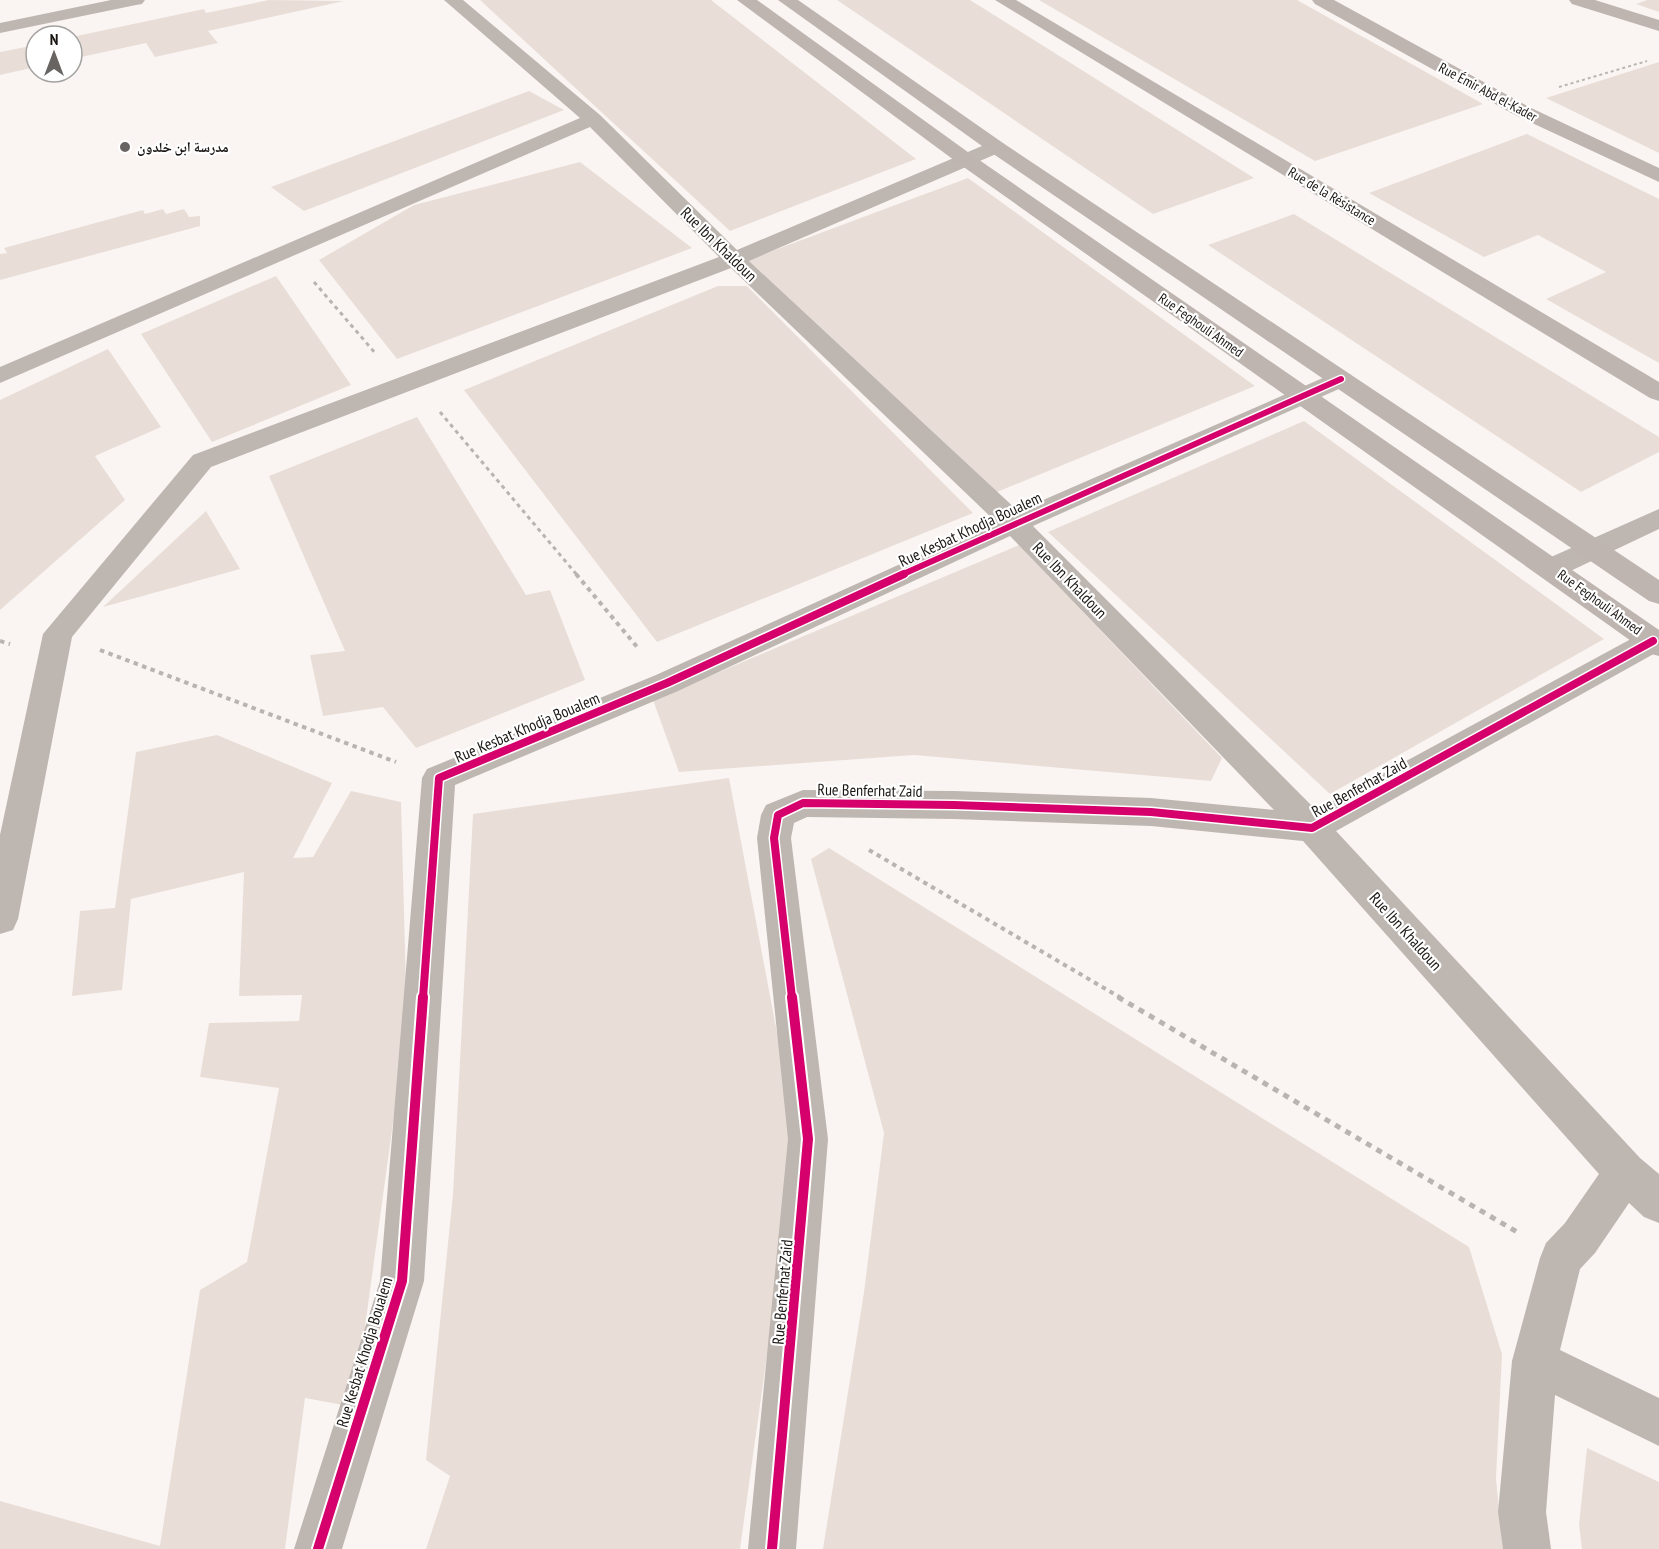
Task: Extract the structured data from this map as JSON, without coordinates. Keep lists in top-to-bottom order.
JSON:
{
  "streets": {
    "street": [
      "Rue Émir Abd el-Kader",
      "Rue de la Résistance",
      "Rue Ibn Khaldoun",
      "Rue Feghouli Ahmed",
      "Rue Kesbat Khodja Boualem",
      "Rue Benferhat Zaid"
    ]
  },
  "crossings": [
    ["Rue Ibn Khaldoun", "Rue Kesbat Khodja Boualem"],
    ["Rue Ibn Khaldoun", "Rue Benferhat Zaid"],
    ["Rue Feghouli Ahmed", "Rue Kesbat Khodja Boualem"],
    ["Rue Feghouli Ahmed", "Rue Benferhat Zaid"]
  ],
  "places": ["مدرسة ابن خلدون"],
  "north": "top"
}
